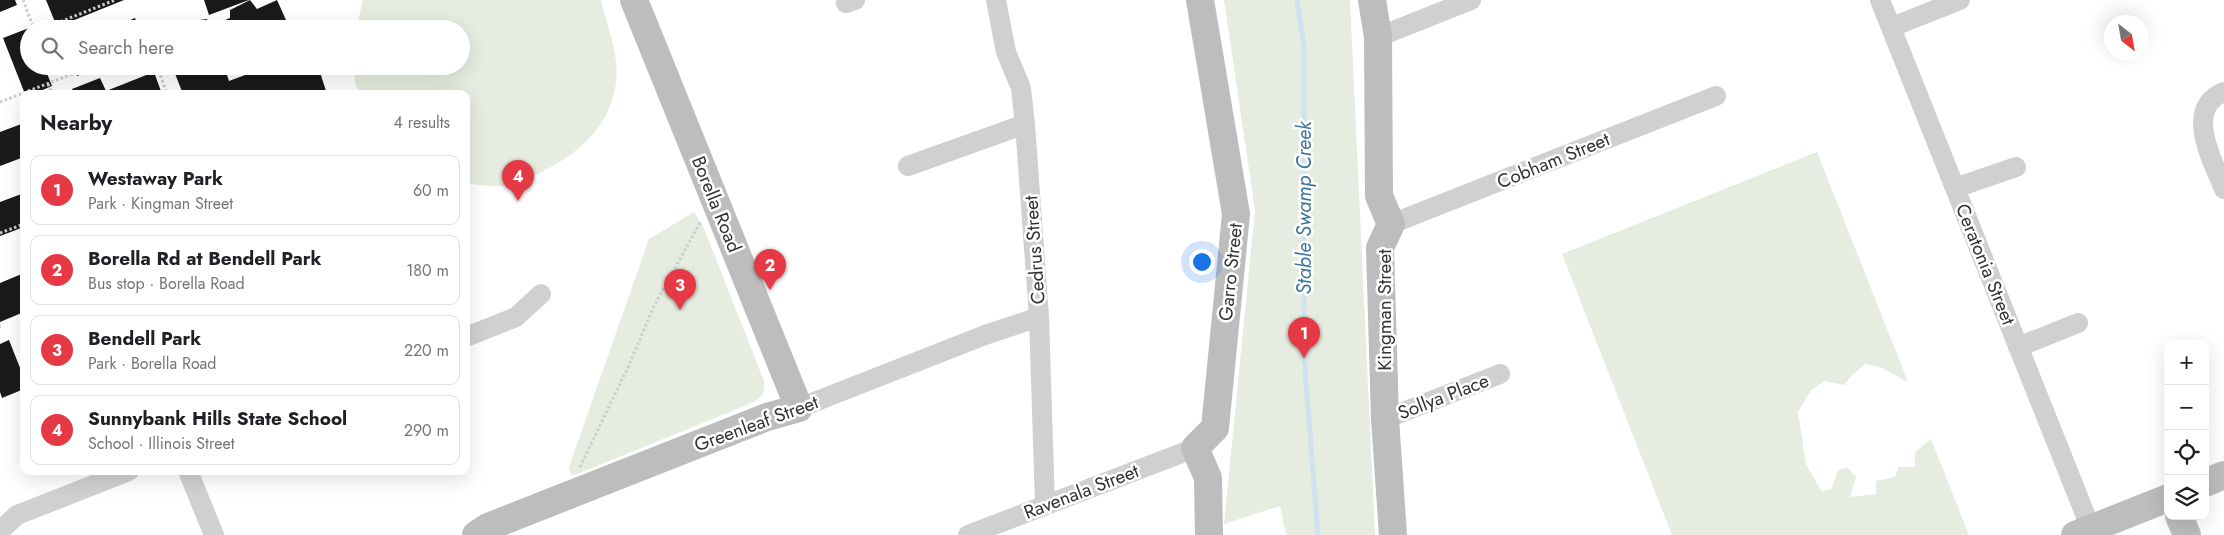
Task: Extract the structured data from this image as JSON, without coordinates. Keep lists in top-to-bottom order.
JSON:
{
  "streets": {
    "street": [
      "Cobham Street",
      "Borella Road",
      "Cedrus Street",
      "Ceratonia Street",
      "Garro Street",
      "Kingman Street",
      "Sollya Place",
      "Greenleaf Street",
      "Ravenala Street"
    ]
  },
  "crossings": [
    ["Cobham Street", "Kingman Street"],
    ["Borella Road", "Greenleaf Street"],
    ["Cedrus Street", "Greenleaf Street"],
    ["Cedrus Street", "Ravenala Street"],
    ["Garro Street", "Ravenala Street"],
    ["Kingman Street", "Sollya Place"]
  ],
  "water": ["Stable Swamp Creek"],
  "north": "bottom right",
  "page": {
    "search": "Search here",
    "heading": ["Nearby", "4 results"],
    "list": [
      {
        "mark": "1",
        "name": "Westaway Park",
        "note": "Park · Kingman Street",
        "value": "60 m"
      },
      {
        "mark": "2",
        "name": "Borella Rd at Bendell Park",
        "note": "Bus stop · Borella Road",
        "value": "180 m"
      },
      {
        "mark": "3",
        "name": "Bendell Park",
        "note": "Park · Borella Road",
        "value": "220 m"
      },
      {
        "mark": "4",
        "name": "Sunnybank Hills State School",
        "note": "School · Illinois Street",
        "value": "290 m"
      }
    ],
    "pins": [
      "4",
      "2",
      "3",
      "1"
    ],
    "map_buttons": ["+", "−"]
  }
}
